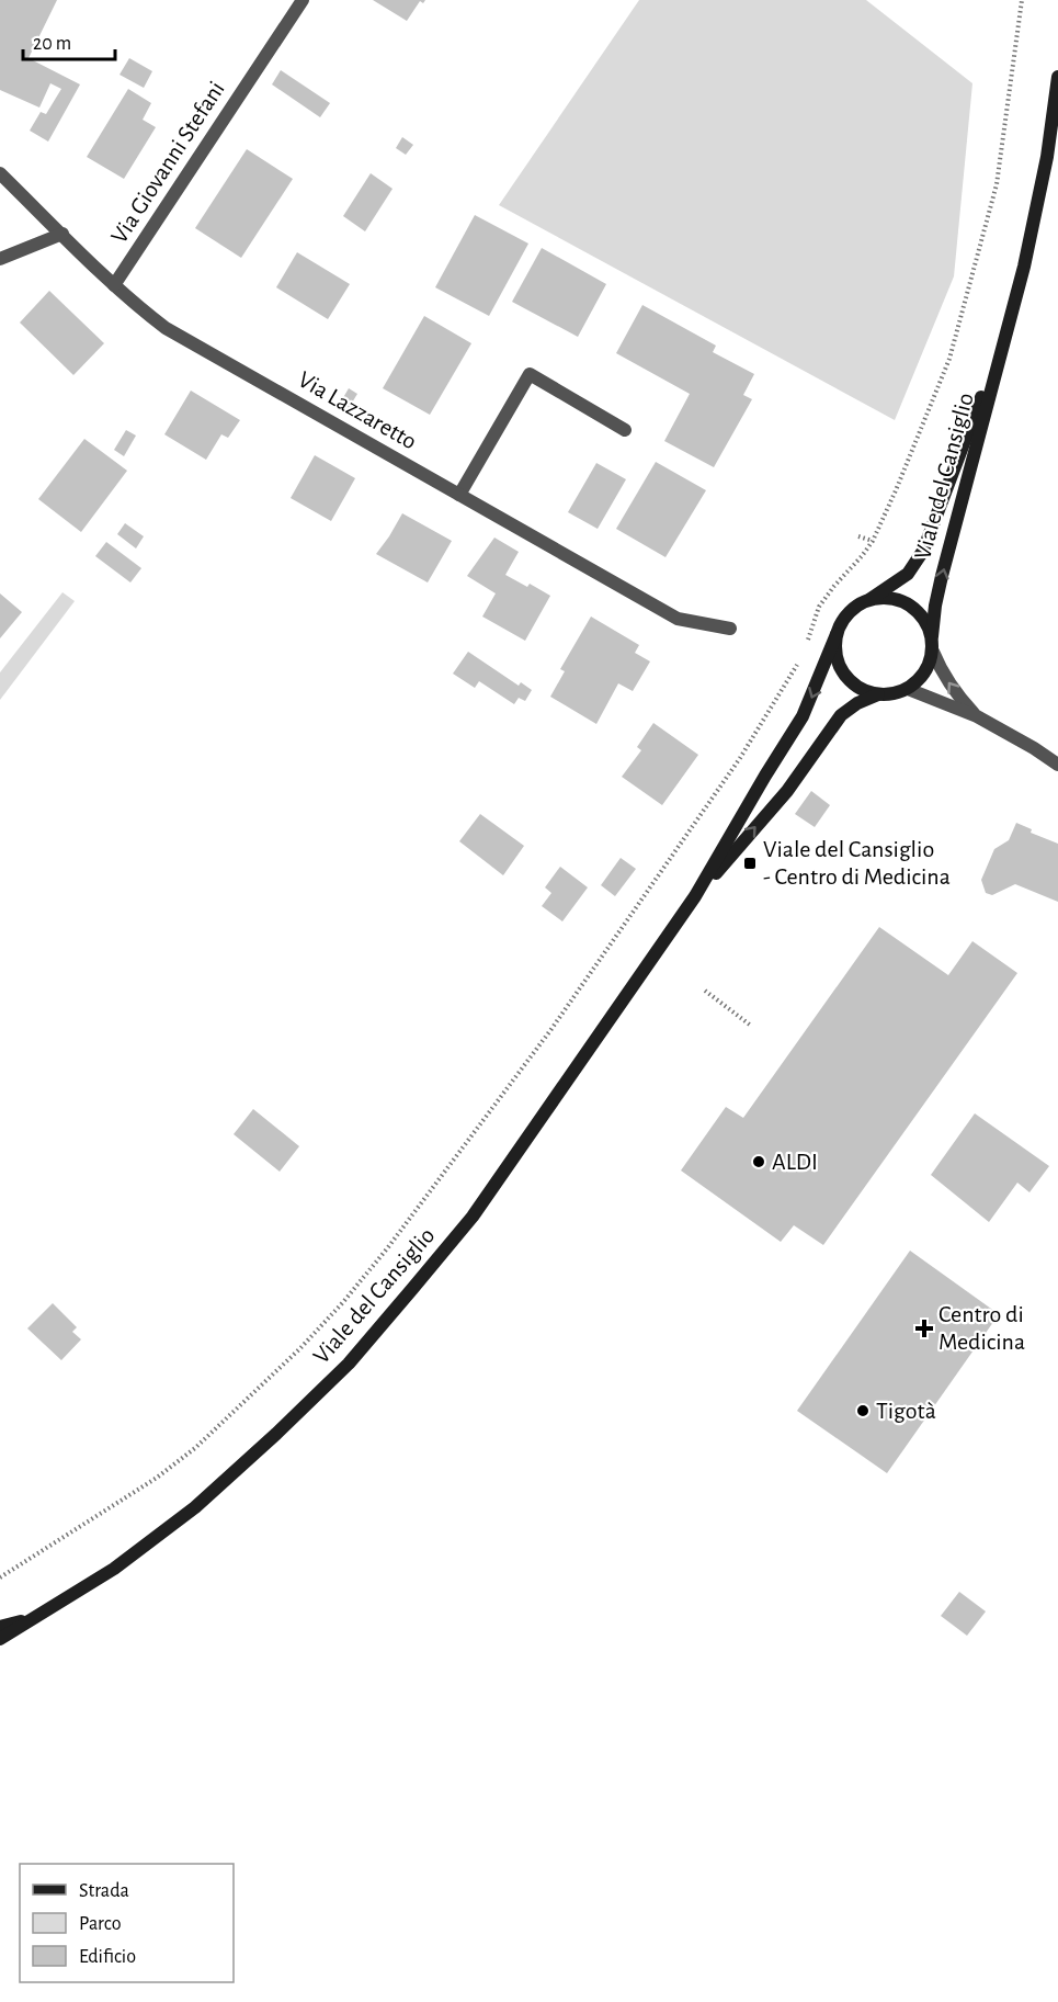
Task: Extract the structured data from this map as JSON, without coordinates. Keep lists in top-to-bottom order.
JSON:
{
  "streets": {
    "main road": ["Viale del Cansiglio"],
    "street": ["Via Giovanni Stefani", "Via Lazzaretto"]
  },
  "crossings": [
    ["Via Giovanni Stefani", "Via Lazzaretto"]
  ],
  "places": {
    "transit": ["Viale del Cansiglio - Centro di Medicina"],
    "other": ["ALDI", "Tigotà"],
    "health": ["Centro di Medicina"]
  },
  "legend": ["Strada", "Parco", "Edificio"],
  "scale_bar": "20 m"
}
